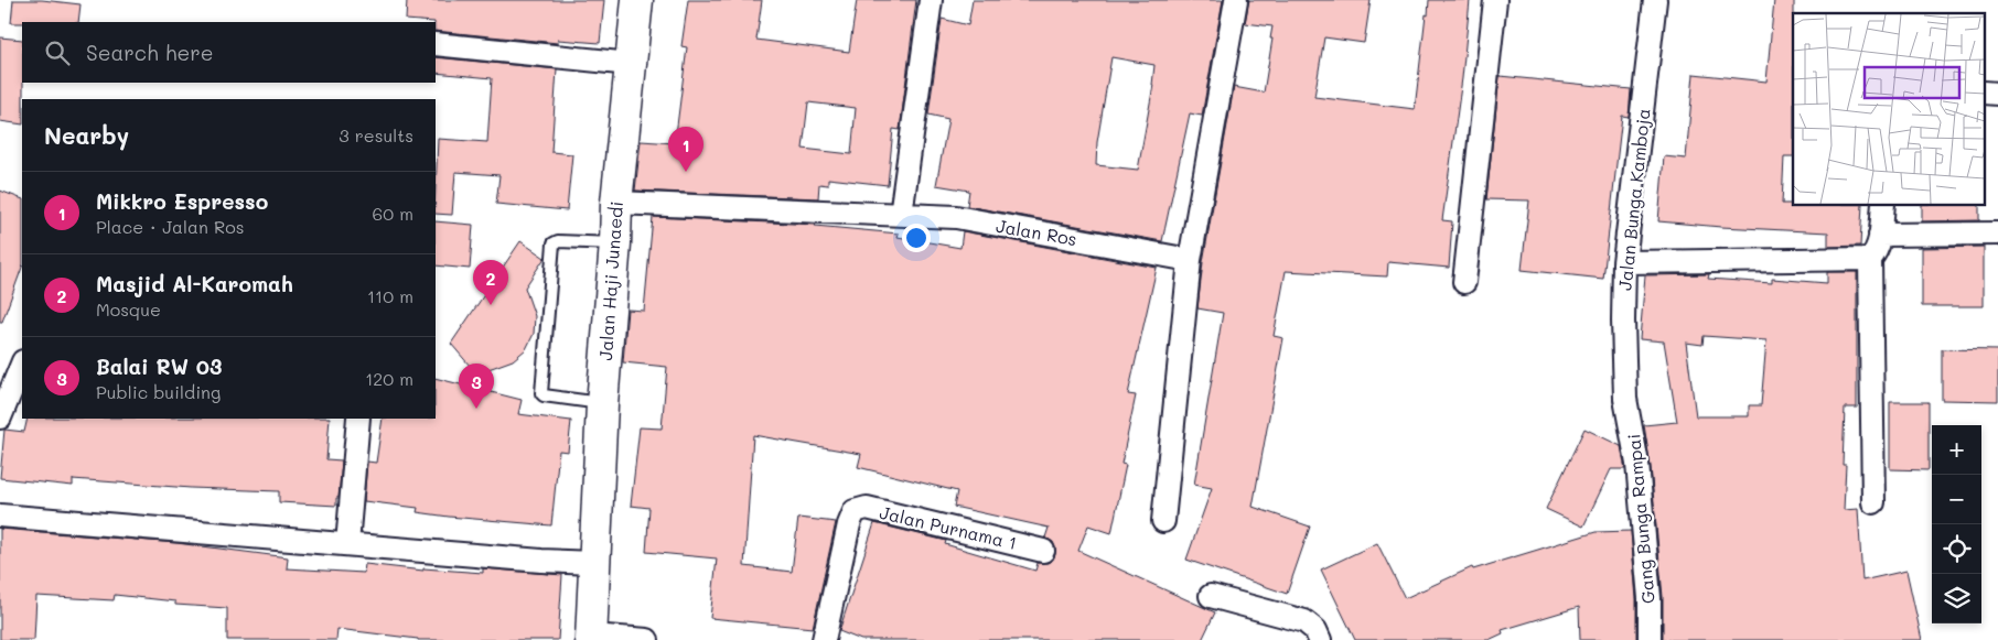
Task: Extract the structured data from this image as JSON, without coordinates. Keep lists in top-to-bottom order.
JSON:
{
  "streets": {
    "street": [
      "Jalan Bunga Kamboja",
      "Jalan Ros",
      "Jalan Haji Junaedi",
      "Gang Bunga Rampai",
      "Jalan Purnama 1"
    ]
  },
  "crossings": [
    ["Jalan Bunga Kamboja", "Gang Bunga Rampai"],
    ["Jalan Ros", "Jalan Haji Junaedi"]
  ],
  "page": {
    "search": "Search here",
    "heading": ["Nearby", "3 results"],
    "pins": ["1", "2", "3"],
    "list": [
      {
        "mark": "1",
        "name": "Mikkro Espresso",
        "note": "Place · Jalan Ros",
        "value": "60 m"
      },
      {
        "mark": "2",
        "name": "Masjid Al-Karomah",
        "note": "Mosque",
        "value": "110 m"
      },
      {
        "mark": "3",
        "name": "Balai RW 03",
        "note": "Public building",
        "value": "120 m"
      }
    ],
    "map_buttons": ["+", "−"]
  }
}
